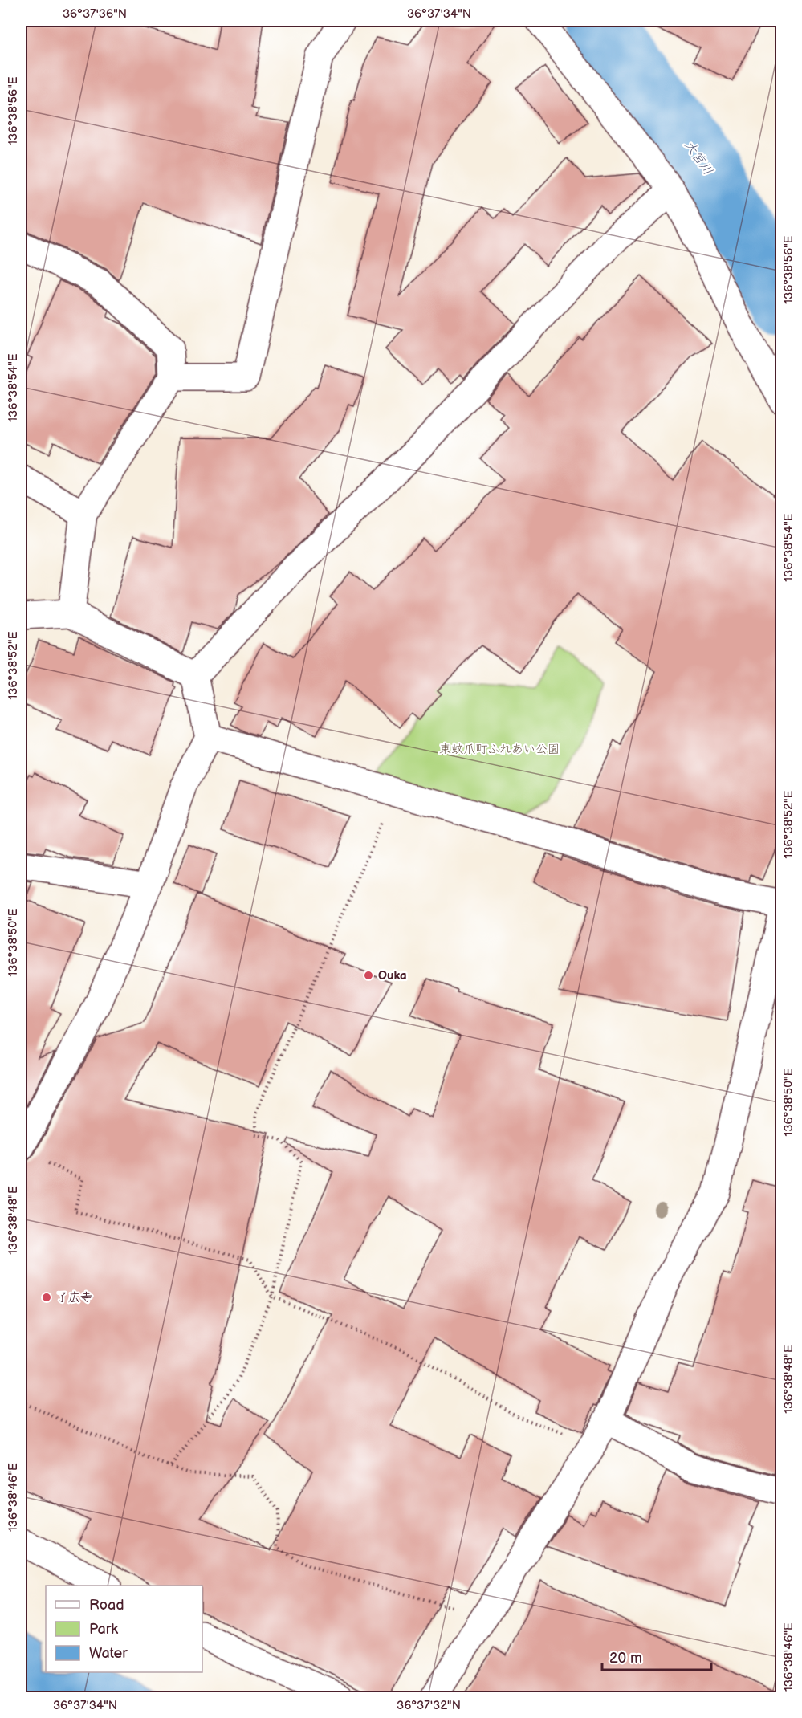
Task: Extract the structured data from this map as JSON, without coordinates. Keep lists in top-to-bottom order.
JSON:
{
  "water": ["大宮川"],
  "parks": ["東蚊爪町ふれあい公園"],
  "places": ["Ouka", "了広寺"],
  "legend": ["Road", "Park", "Water"],
  "scale_bar": "20 m",
  "coordinates": [
    "36°37'36\"N",
    "36°37'34\"N",
    "136°38'56\"E",
    "136°38'54\"E",
    "136°38'52\"E",
    "136°38'50\"E",
    "136°38'48\"E",
    "136°38'46\"E",
    "36°37'32\"N"
  ]
}
